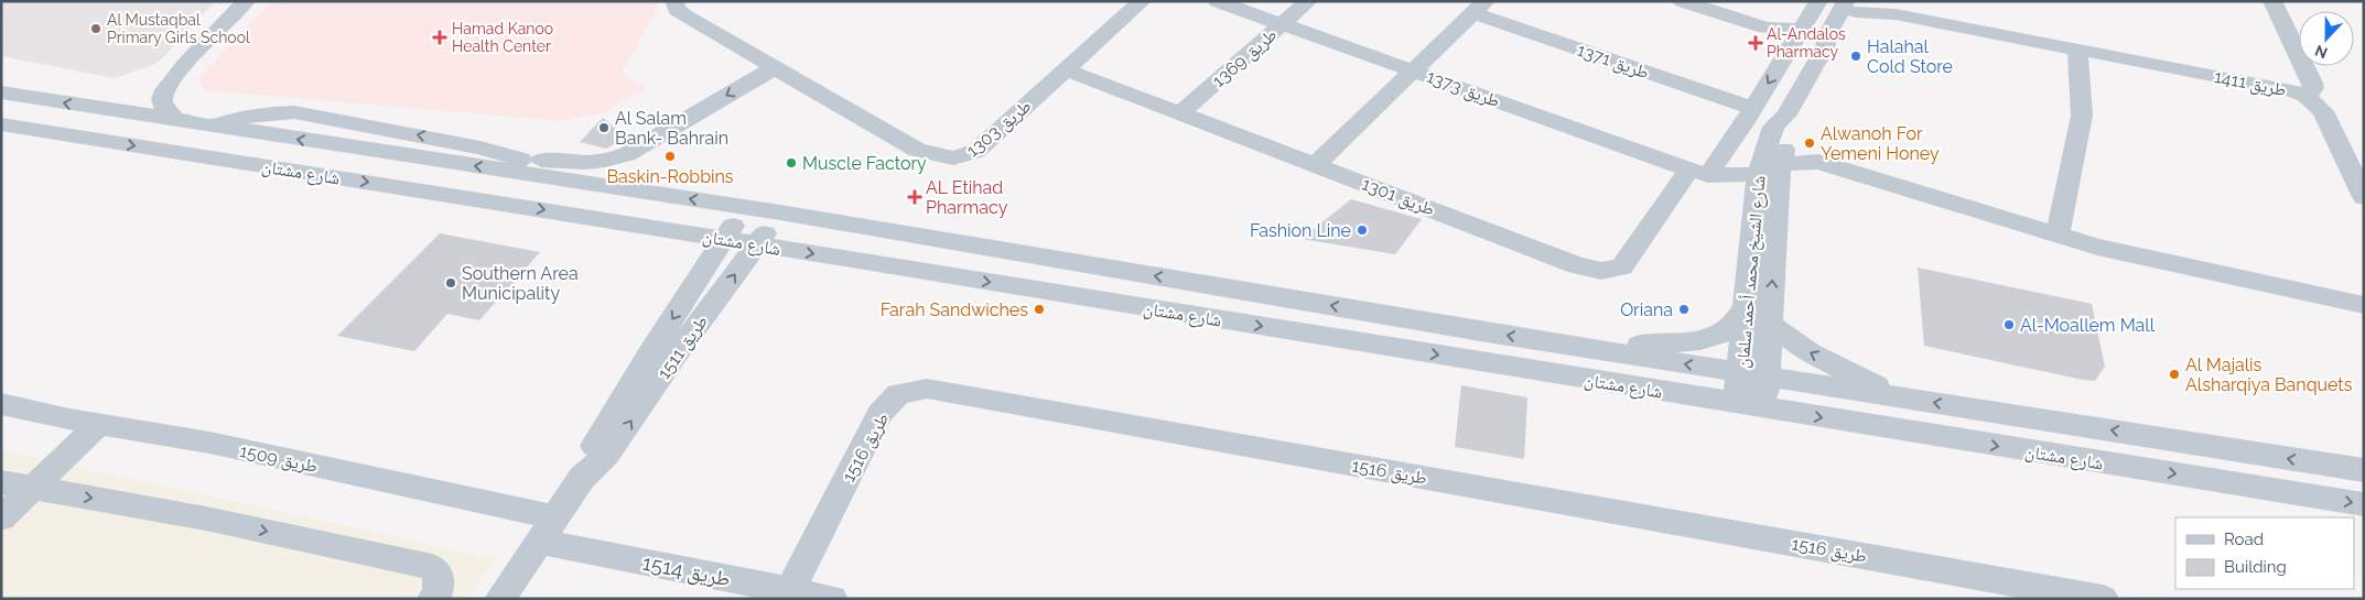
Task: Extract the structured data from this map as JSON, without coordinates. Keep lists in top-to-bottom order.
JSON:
{
  "streets": {
    "street": [
      "طريق 1369",
      "طريق 1371",
      "طريق 1411",
      "طريق 1373",
      "طريق 1303",
      "شارع مشتان",
      "طريق 1301",
      "شارع الشيخ محمد أحمد سلمان",
      "طريق 1511",
      "طريق 1516",
      "طريق 1509",
      "طريق 1514"
    ]
  },
  "crossings": [
    ["طريق 1369", "طريق 1373"],
    ["طريق 1369", "طريق 1301"],
    ["طريق 1371", "طريق 1373"],
    ["طريق 1371", "طريق 1301"],
    ["طريق 1411", "شارع الشيخ محمد أحمد سلمان"],
    ["طريق 1373", "طريق 1301"],
    ["طريق 1303", "طريق 1301"],
    ["شارع مشتان", "شارع الشيخ محمد أحمد سلمان"],
    ["شارع مشتان", "طريق 1511"],
    ["طريق 1511", "طريق 1509"],
    ["طريق 1511", "طريق 1514"],
    ["طريق 1516", "طريق 1514"],
    ["طريق 1509", "طريق 1514"]
  ],
  "places": {
    "other": [
      "Al Mustaqbal Primary Girls School",
      "Halahal Cold Store",
      "Al Salam Bank- Bahrain",
      "Alwanoh For Yemeni Honey",
      "Baskin-Robbins",
      "Muscle Factory",
      "Fashion Line",
      "Southern Area Municipality",
      "Farah Sandwiches",
      "Oriana",
      "Al-Moallem Mall",
      "Al Majalis Alsharqiya Banquets"
    ],
    "health": ["Hamad Kanoo Health Center", "Al-Andalos Pharmacy", "AL Etihad Pharmacy"]
  },
  "legend": ["Road", "Building"],
  "north": "bottom"
}
